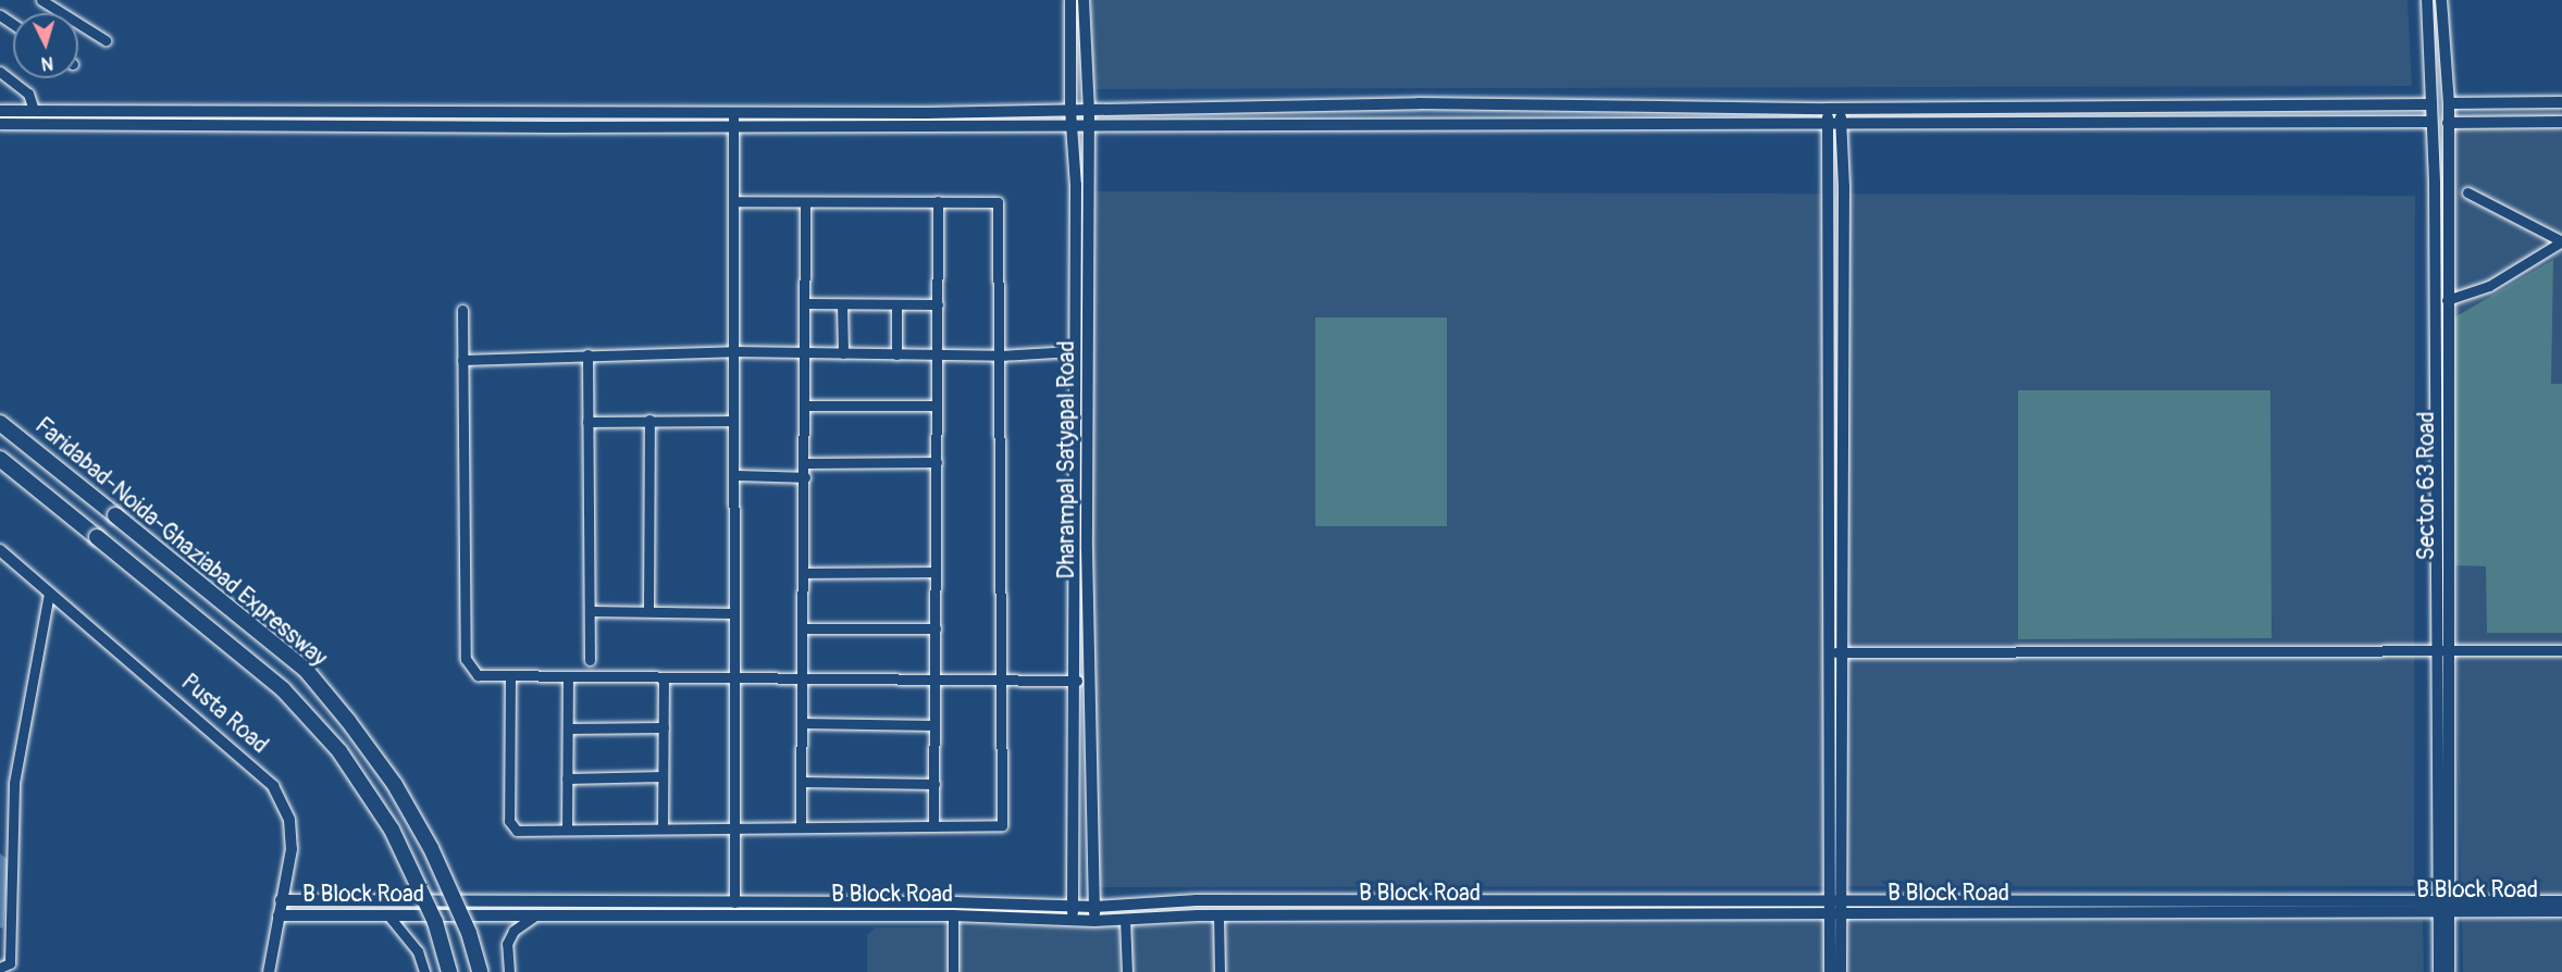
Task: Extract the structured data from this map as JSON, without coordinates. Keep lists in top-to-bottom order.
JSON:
{
  "streets": {
    "main road": ["Faridabad-Noida-Ghaziabad Expressway"],
    "street": [
      "Dharampal Satyapal Road",
      "Sector 63 Road",
      "Pusta Road",
      "B Block Road"
    ]
  },
  "crossings": [
    ["Dharampal Satyapal Road", "B Block Road"],
    ["Sector 63 Road", "B Block Road"],
    ["Pusta Road", "B Block Road"]
  ],
  "north": "bottom"
}
